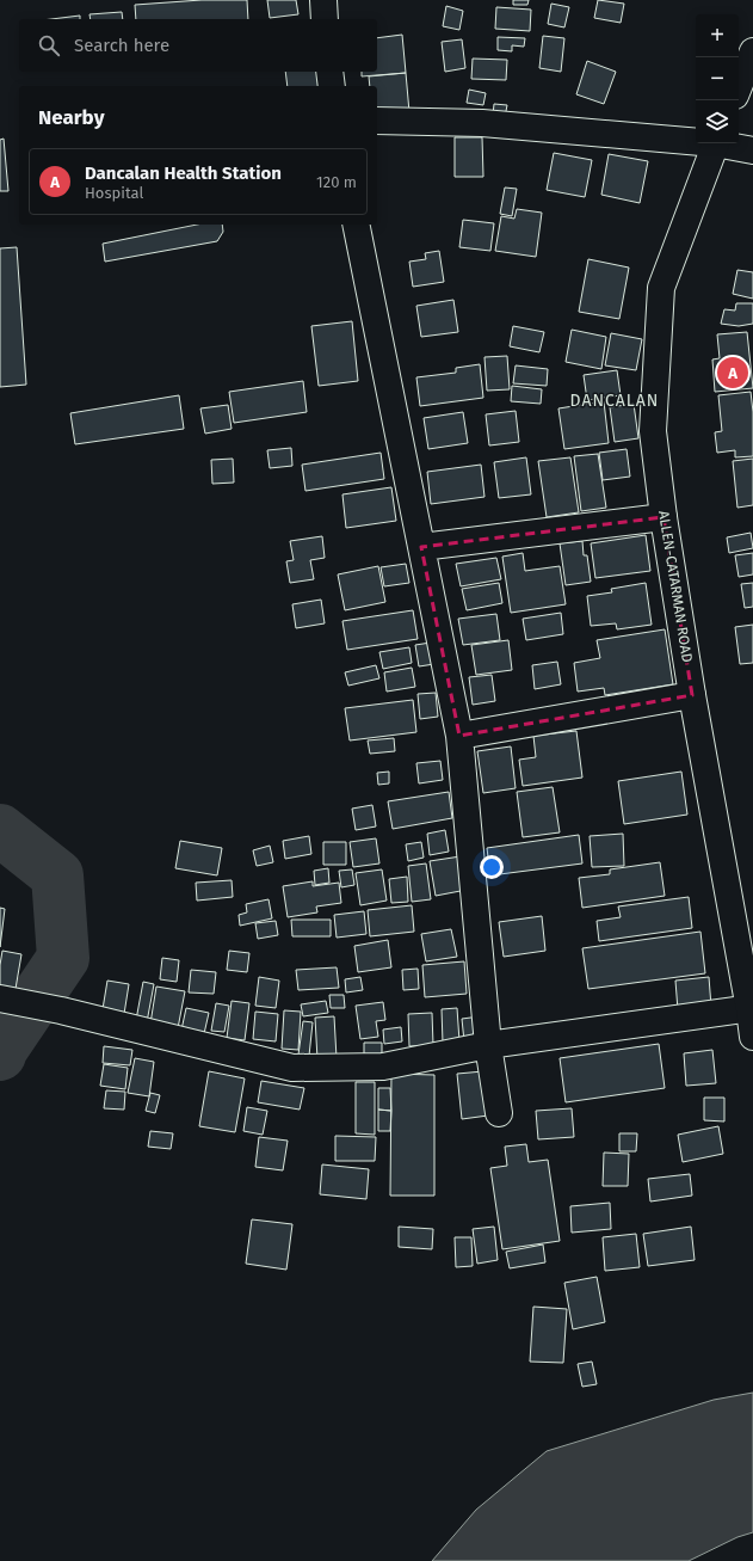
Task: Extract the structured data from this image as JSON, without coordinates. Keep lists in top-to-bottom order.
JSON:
{
  "streets": {
    "street": ["ALLEN-CATARMAN ROAD"]
  },
  "districts": ["DANCALAN"],
  "page": {
    "map_buttons": ["+", "−"],
    "search": "Search here",
    "heading": "Nearby",
    "list": [
      {
        "mark": "A",
        "name": "Dancalan Health Station",
        "note": "Hospital",
        "value": "120 m"
      }
    ],
    "pins": "A"
  }
}
